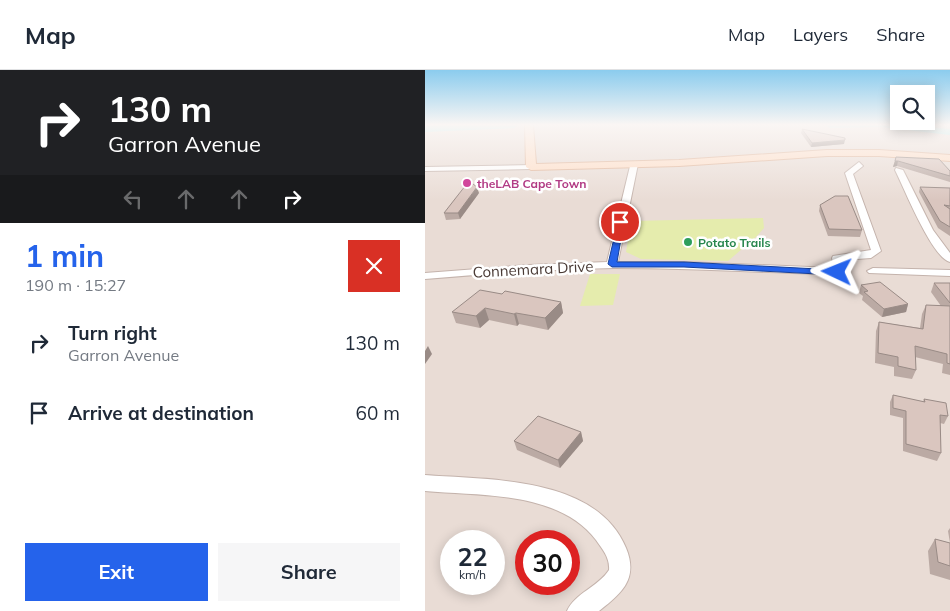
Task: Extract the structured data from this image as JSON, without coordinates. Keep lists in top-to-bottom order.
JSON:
{
  "streets": {
    "street": ["Connemara Drive"]
  },
  "places": ["theLAB Cape Town", "Potato Trails"],
  "page": {
    "header": "Map",
    "nav": ["Map", "Layers", "Share"],
    "turn": ["130 m", "Garron Avenue"],
    "heading": ["1 min", "190 m · 15:27"],
    "list": [
      {
        "name": "Turn right",
        "note": "Garron Avenue",
        "value": "130 m"
      },
      {
        "name": "Arrive at destination",
        "value": "60 m"
      }
    ],
    "speed": "22 km/h",
    "limit": "30",
    "buttons": ["Exit", "Share"]
  }
}
